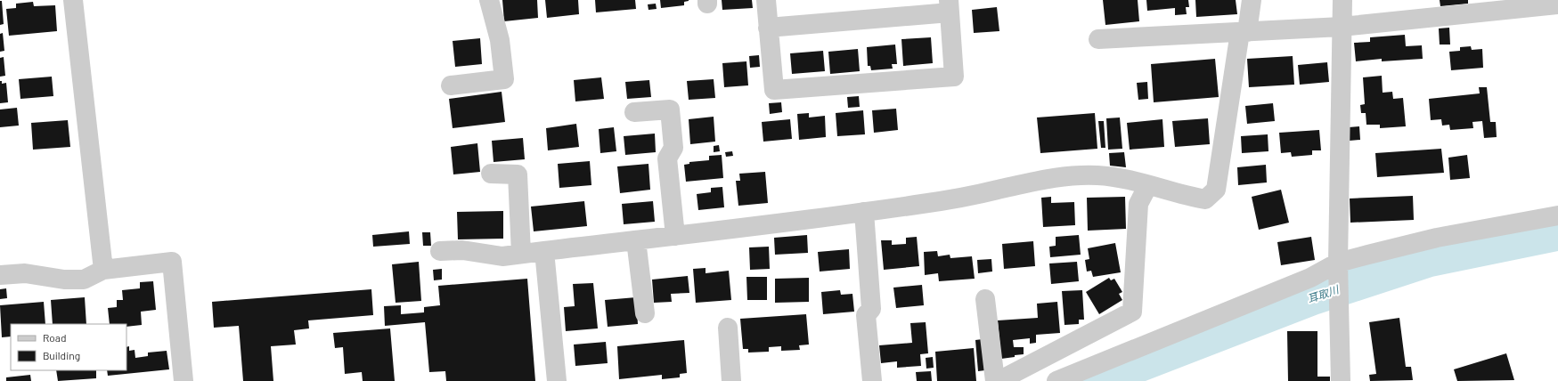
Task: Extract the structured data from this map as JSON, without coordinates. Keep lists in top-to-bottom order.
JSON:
{
  "water": ["耳取川"],
  "legend": ["Road", "Building"]
}
